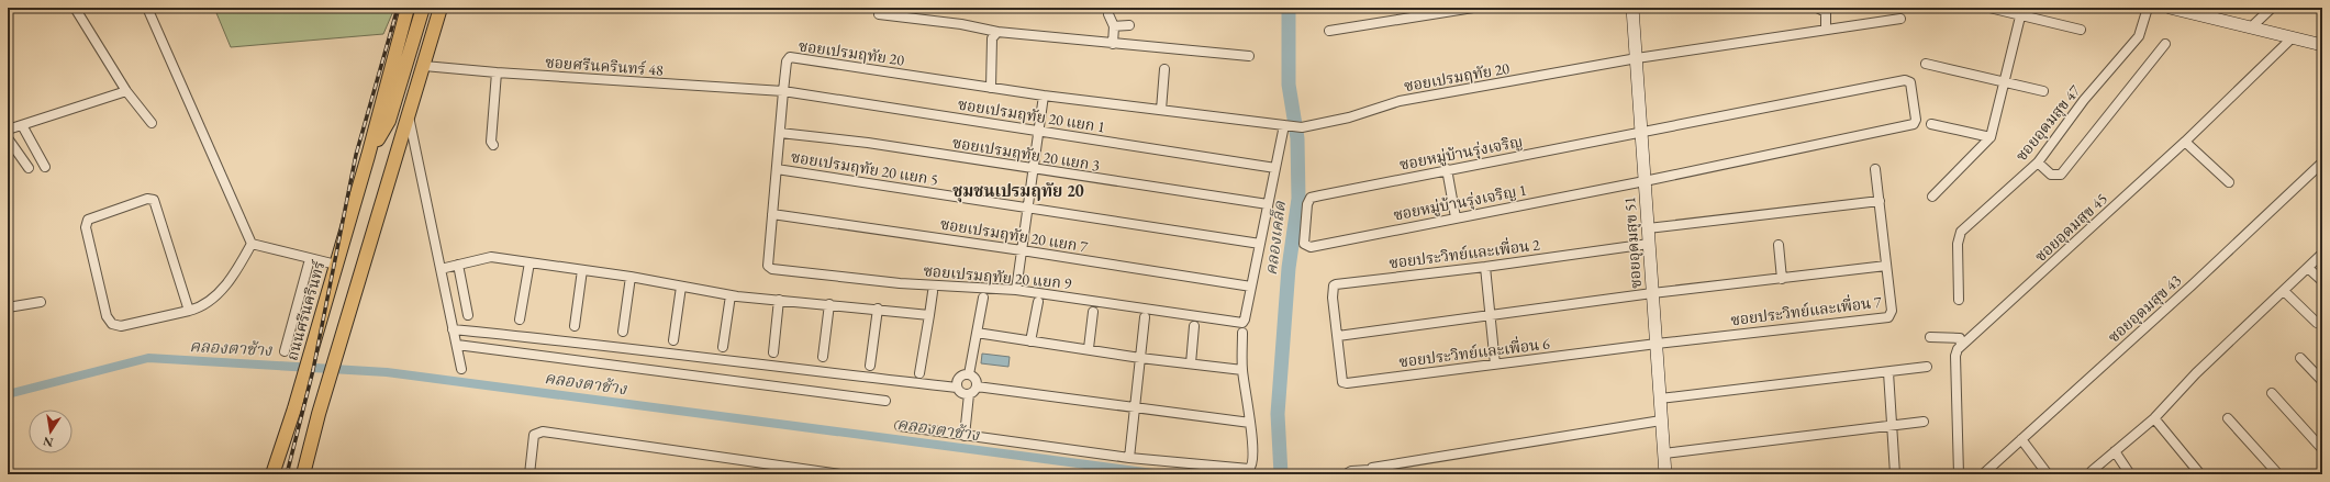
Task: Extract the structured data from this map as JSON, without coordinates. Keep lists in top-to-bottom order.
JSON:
{
  "streets": {
    "main road": ["ถนนศรีนครินทร์"],
    "street": [
      "ซอยเปรมฤทัย 20",
      "ซอยศรีนครินทร์ 48",
      "ซอยเปรมฤทัย 20 แยก 1",
      "ซอยอุดมสุข 47",
      "ซอยหมู่บ้านรุ่งเจริญ",
      "ซอยเปรมฤทัย 20 แยก 3",
      "ซอยเปรมฤทัย 20 แยก 5",
      "ซอยหมู่บ้านรุ่งเจริญ 1",
      "ซอยอุดมสุข 45",
      "ซอยเปรมฤทัย 20 แยก 7",
      "ซอยอุดมสุข 51",
      "ซอยประวิทย์และเพื่อน 2",
      "ซอยเปรมฤทัย 20 แยก 9",
      "ซอยอุดมสุข 43",
      "ซอยประวิทย์และเพื่อน 7",
      "ซอยประวิทย์และเพื่อน 6"
    ]
  },
  "crossings": [
    ["ซอยเปรมฤทัย 20", "ซอยศรีนครินทร์ 48"],
    ["ซอยเปรมฤทัย 20", "ซอยเปรมฤทัย 20 แยก 1"],
    ["ซอยเปรมฤทัย 20", "ซอยเปรมฤทัย 20 แยก 3"],
    ["ซอยเปรมฤทัย 20", "ซอยเปรมฤทัย 20 แยก 5"],
    ["ซอยเปรมฤทัย 20", "ซอยเปรมฤทัย 20 แยก 7"],
    ["ซอยเปรมฤทัย 20", "ซอยอุดมสุข 51"],
    ["ซอยเปรมฤทัย 20", "ซอยเปรมฤทัย 20 แยก 9"],
    ["ซอยศรีนครินทร์ 48", "ซอยเปรมฤทัย 20 แยก 1"],
    ["ซอยหมู่บ้านรุ่งเจริญ", "ซอยหมู่บ้านรุ่งเจริญ 1"],
    ["ซอยหมู่บ้านรุ่งเจริญ", "ซอยอุดมสุข 51"],
    ["ซอยหมู่บ้านรุ่งเจริญ 1", "ซอยอุดมสุข 51"],
    ["ซอยเปรมฤทัย 20 แยก 7", "ซอยเปรมฤทัย 20 แยก 9"],
    ["ซอยอุดมสุข 51", "ซอยประวิทย์และเพื่อน 2"],
    ["ซอยอุดมสุข 51", "ซอยประวิทย์และเพื่อน 7"],
    ["ซอยอุดมสุข 51", "ซอยประวิทย์และเพื่อน 6"],
    ["ซอยประวิทย์และเพื่อน 2", "ซอยประวิทย์และเพื่อน 6"],
    ["ซอยประวิทย์และเพื่อน 7", "ซอยประวิทย์และเพื่อน 6"]
  ],
  "districts": ["ชุมชนเปรมฤทัย 20"],
  "water": ["คลองเคล็ด", "คลองตาช้าง"],
  "north": "bottom"
}
